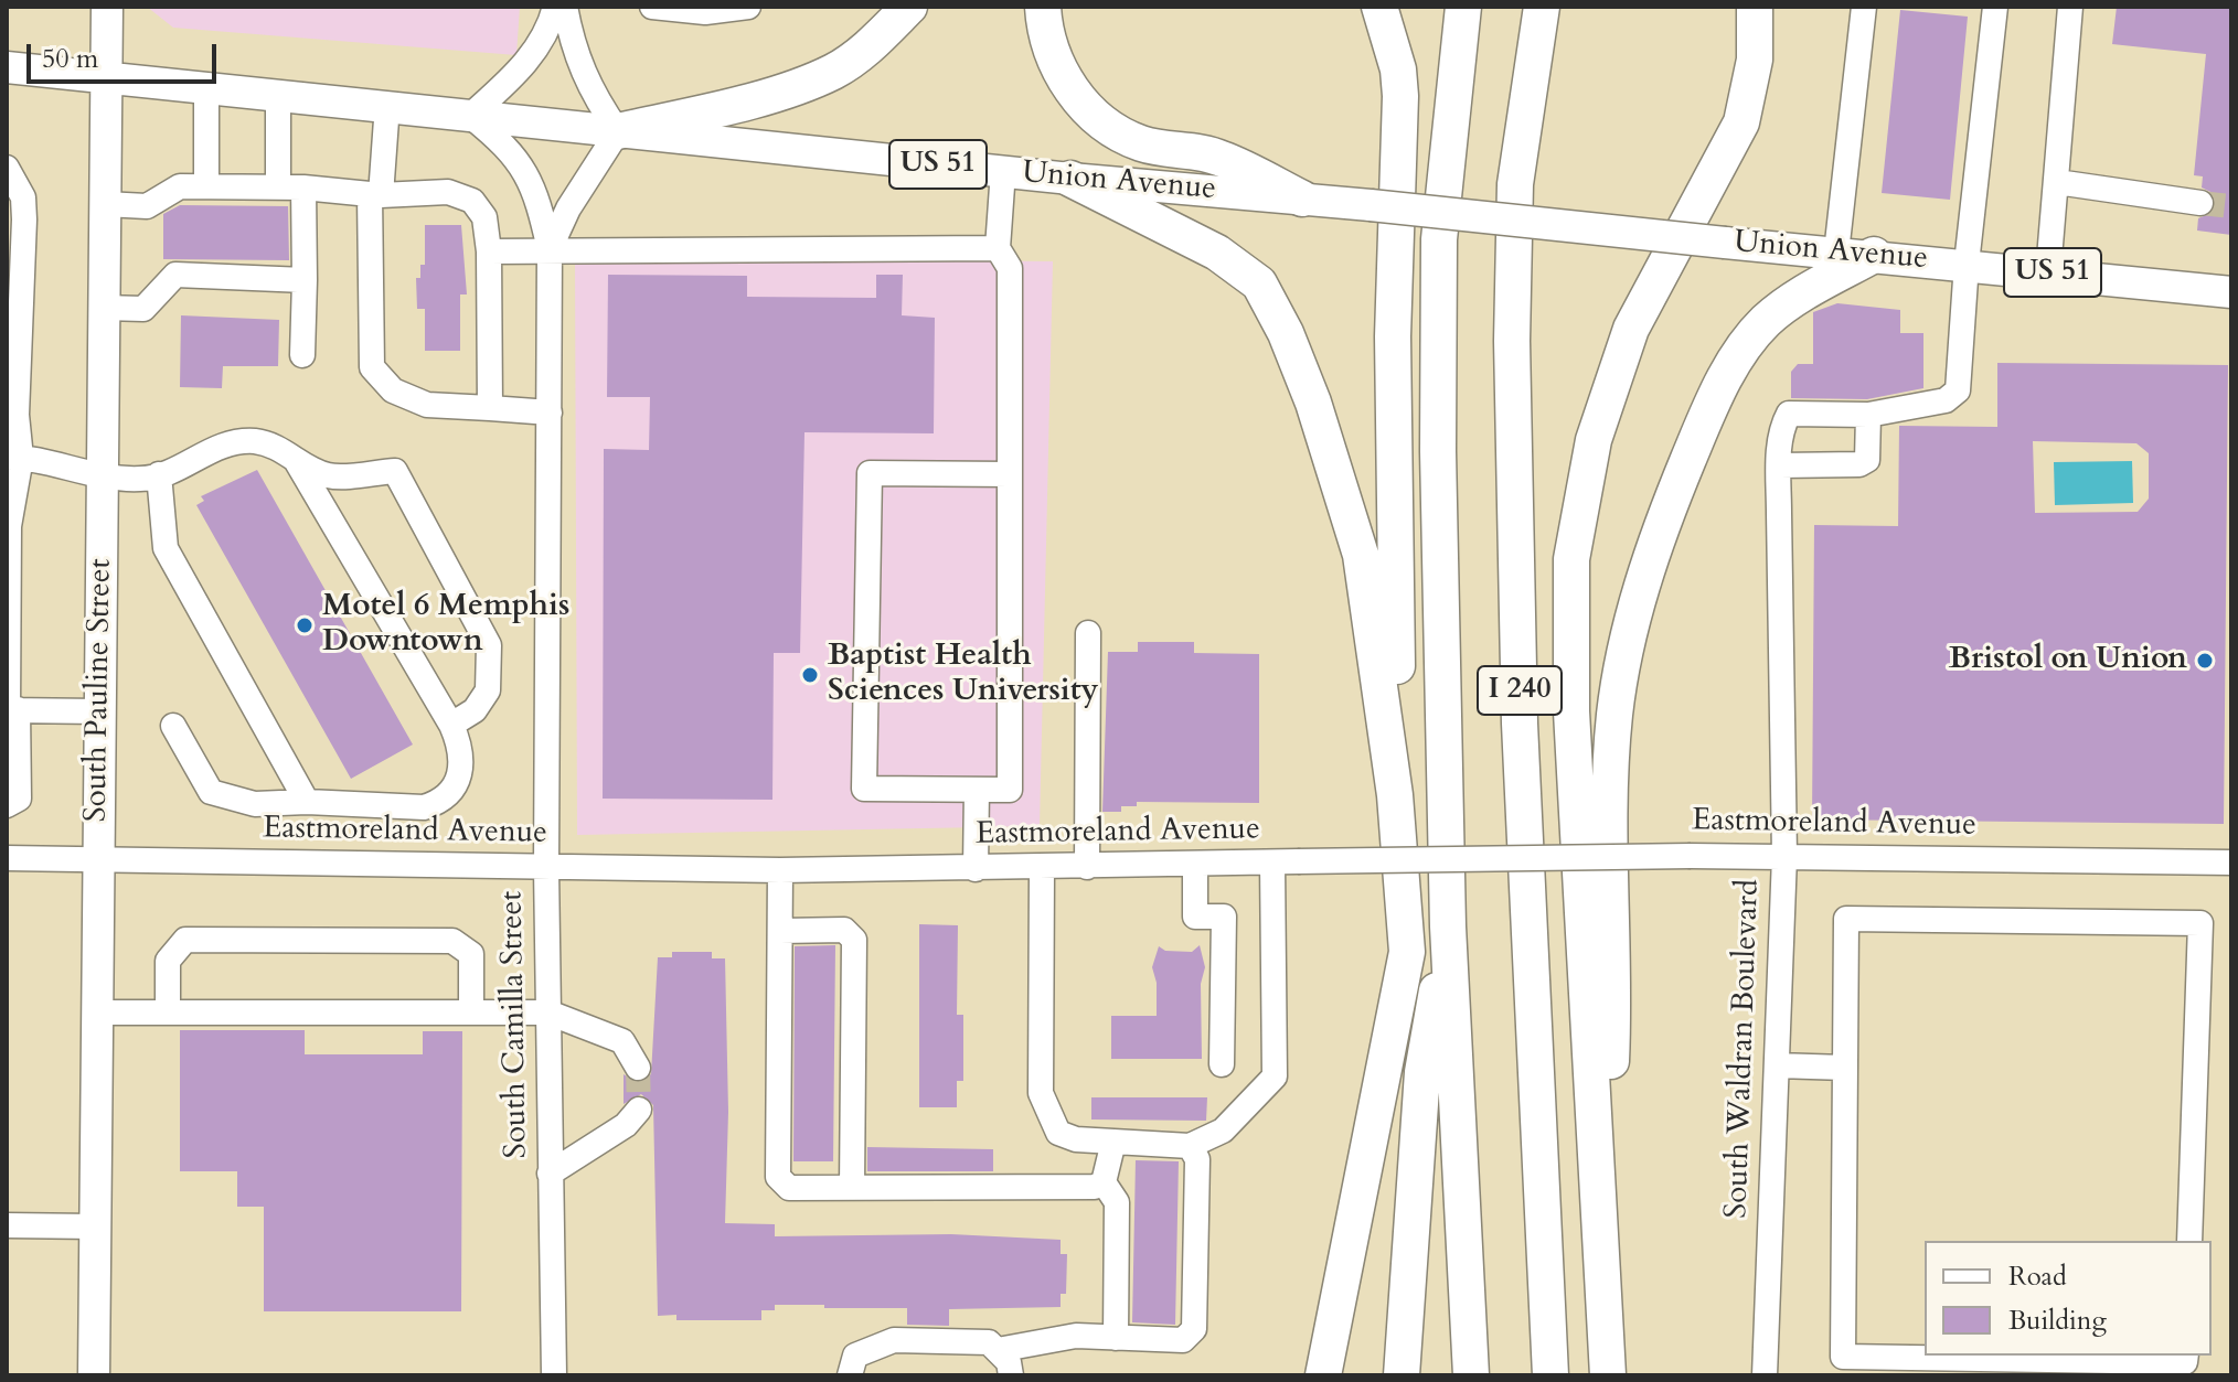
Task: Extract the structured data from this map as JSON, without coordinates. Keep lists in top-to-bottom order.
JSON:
{
  "streets": {
    "highway": ["I 240"],
    "main road": ["US 51", "Union Avenue", "South Pauline Street"],
    "street": ["Eastmoreland Avenue", "South Camilla Street", "South Waldran Boulevard"]
  },
  "crossings": [
    ["Union Avenue", "South Pauline Street"],
    ["Union Avenue", "South Camilla Street"],
    ["South Pauline Street", "Eastmoreland Avenue"],
    ["Eastmoreland Avenue", "South Camilla Street"],
    ["Eastmoreland Avenue", "South Waldran Boulevard"]
  ],
  "places": ["Motel 6 Memphis Downtown", "Bristol on Union", "Baptist Health Sciences University"],
  "legend": ["Road", "Building"],
  "scale_bar": "50 m"
}
